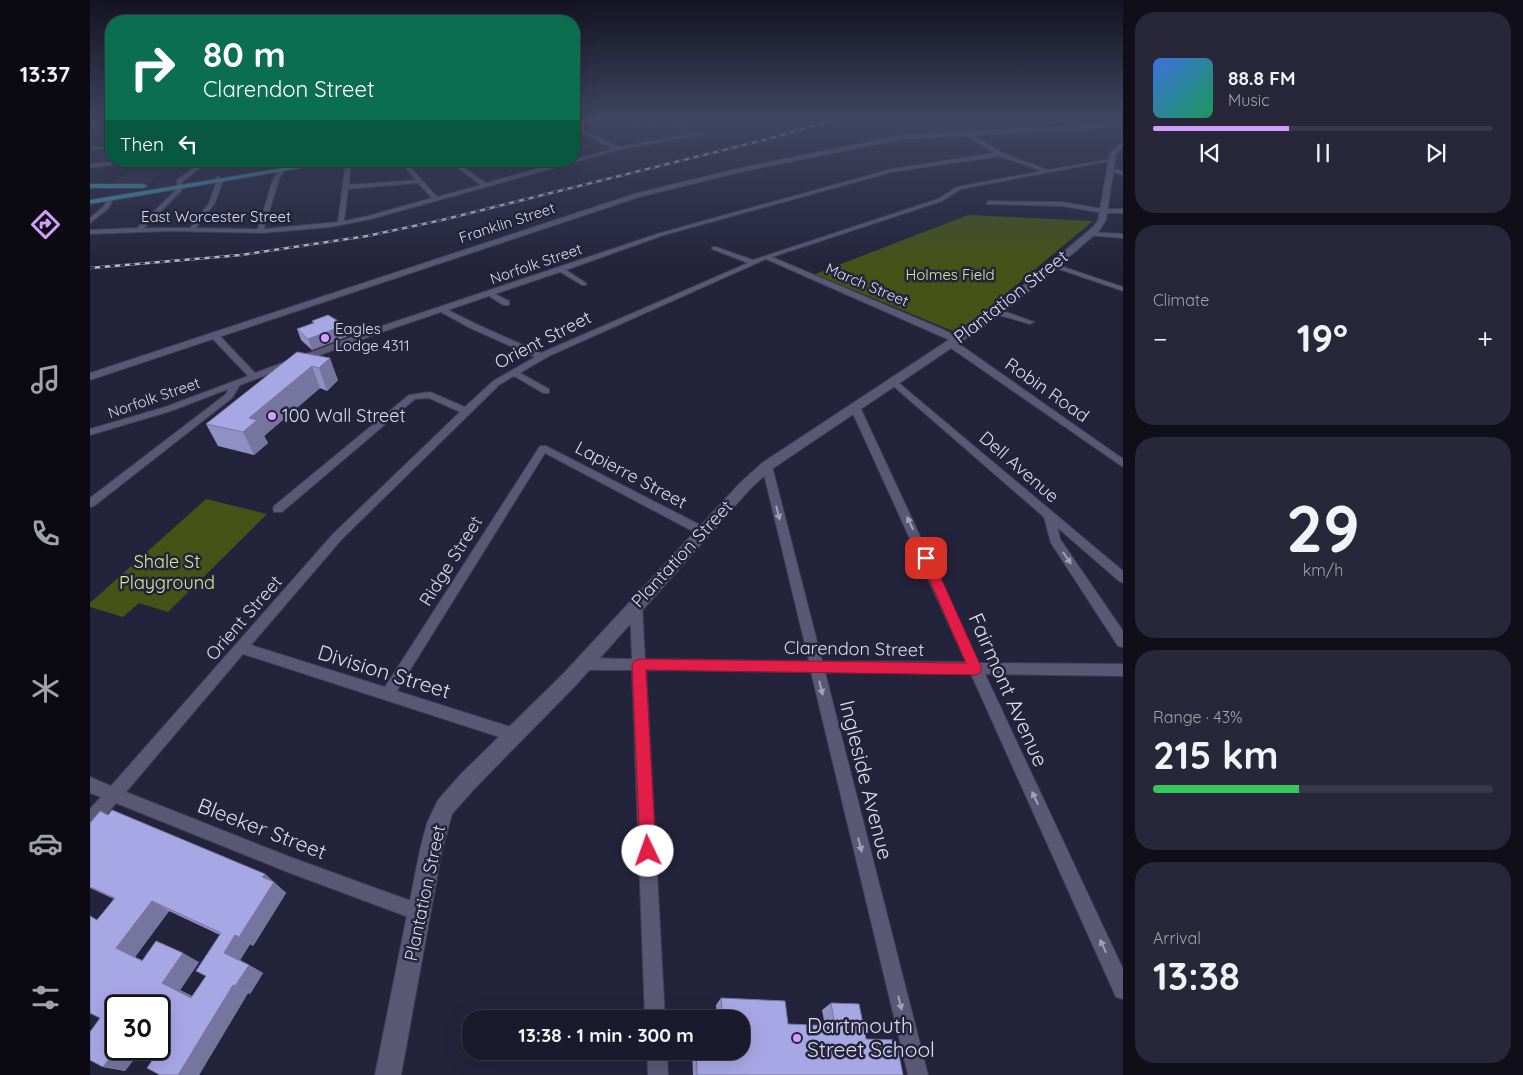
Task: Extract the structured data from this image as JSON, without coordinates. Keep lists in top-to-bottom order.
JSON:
{
  "streets": {
    "main road": ["Franklin Street", "Plantation Street"],
    "street": [
      "East Worcester Street",
      "Norfolk Street",
      "March Street",
      "Orient Street",
      "Robin Road",
      "Dell Avenue",
      "Lapierre Street",
      "Ridge Street",
      "Clarendon Street",
      "Division Street",
      "Fairmont Avenue",
      "Ingleside Avenue",
      "Bleeker Street"
    ]
  },
  "crossings": [
    ["March Street", "Plantation Street"],
    ["March Street", "Orient Street"],
    ["March Street", "Robin Road"],
    ["Plantation Street", "Robin Road"],
    ["Plantation Street", "Dell Avenue"],
    ["Plantation Street", "Lapierre Street"],
    ["Plantation Street", "Clarendon Street"],
    ["Plantation Street", "Division Street"],
    ["Plantation Street", "Fairmont Avenue"],
    ["Plantation Street", "Ingleside Avenue"],
    ["Plantation Street", "Bleeker Street"],
    ["Orient Street", "Division Street"],
    ["Orient Street", "Bleeker Street"],
    ["Lapierre Street", "Ridge Street"],
    ["Ridge Street", "Division Street"],
    ["Clarendon Street", "Fairmont Avenue"],
    ["Clarendon Street", "Ingleside Avenue"]
  ],
  "one_way": ["Fairmont Avenue", "Ingleside Avenue"],
  "parks": ["Holmes Field", "Shale St Playground"],
  "places": ["Eagles Lodge 4311", "100 Wall Street", "Dartmouth Street School"],
  "page": {
    "tabs": "13:37",
    "turn": ["80 m", "Clarendon Street"],
    "song": ["88.8 FM", "Music"],
    "then": "Then",
    "tile": [
      "Climate",
      ["29", "km/h"],
      ["Range · 43%", "215 km"],
      ["Arrival", "13:38"]
    ],
    "heat": ["−", "19°", "+"],
    "limit": "30",
    "trip": "13:38 · 1 min · 300 m"
  }
}
